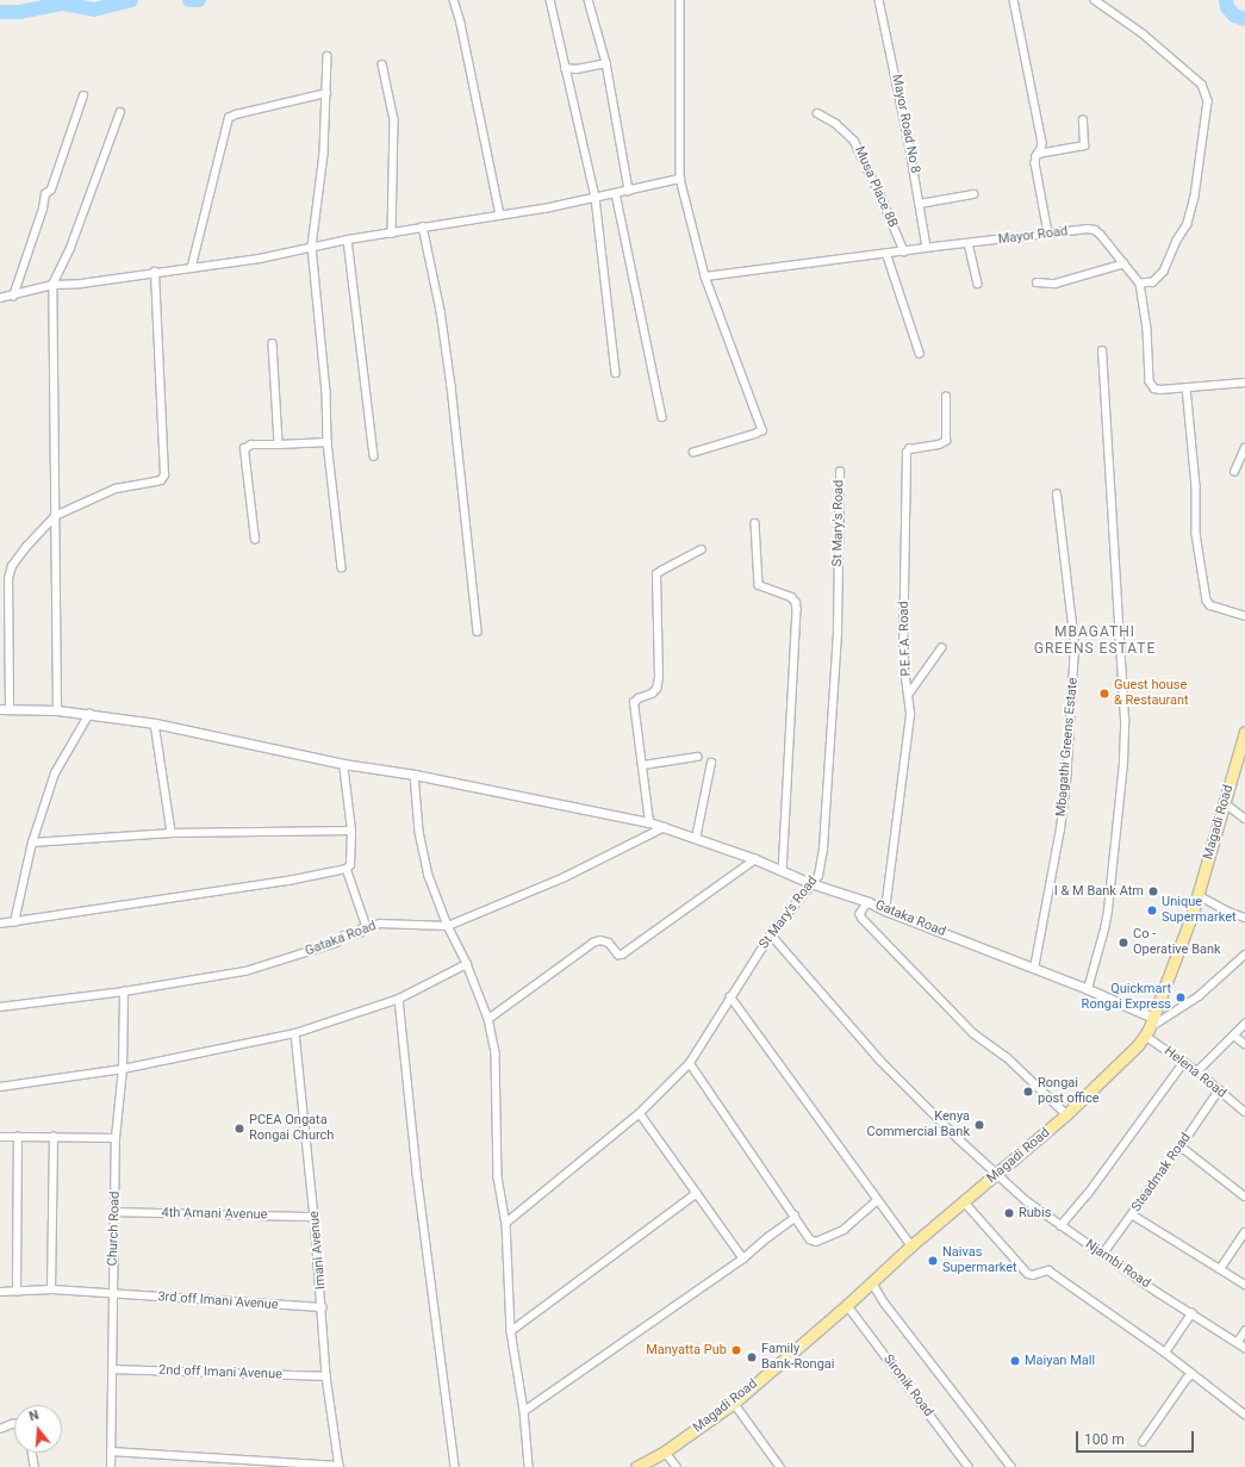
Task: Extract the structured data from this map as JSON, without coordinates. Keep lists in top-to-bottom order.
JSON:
{
  "streets": {
    "highway": ["Magadi Road"],
    "street": [
      "Mayor Road No 8",
      "Musa Place 8B",
      "Mayor Road",
      "St Mary's Road",
      "P.E.F.A. Road",
      "Mbagathi Greens Estate",
      "Gataka Road",
      "Helena Road",
      "Steadmak Road",
      "4th Amani Avenue",
      "Church Road",
      "Imani Avenue",
      "Njambi Road",
      "3rd off Imani Avenue",
      "2nd off Imani Avenue",
      "Sironik Road"
    ]
  },
  "crossings": [
    ["Mayor Road No 8", "Mayor Road"],
    ["Musa Place 8B", "Mayor Road"],
    ["St Mary's Road", "Gataka Road"],
    ["St Mary's Road", "Njambi Road"],
    ["P.E.F.A. Road", "Gataka Road"],
    ["Mbagathi Greens Estate", "Gataka Road"],
    ["Magadi Road", "Gataka Road"],
    ["Magadi Road", "Helena Road"],
    ["Magadi Road", "Njambi Road"],
    ["Magadi Road", "Sironik Road"],
    ["Gataka Road", "Church Road"],
    ["Helena Road", "Steadmak Road"],
    ["Steadmak Road", "Njambi Road"],
    ["4th Amani Avenue", "Church Road"],
    ["4th Amani Avenue", "Imani Avenue"],
    ["Church Road", "3rd off Imani Avenue"],
    ["Church Road", "2nd off Imani Avenue"],
    ["Imani Avenue", "3rd off Imani Avenue"],
    ["Imani Avenue", "2nd off Imani Avenue"]
  ],
  "districts": ["MBAGATHI GREENS ESTATE"],
  "places": [
    "Guest house & Restaurant",
    "I & M Bank Atm",
    "Unique Supermarket",
    "Co - Operative Bank",
    "Quickmart Rongai Express",
    "Rongai post office",
    "Kenya Commercial Bank",
    "PCEA Ongata Rongai Church",
    "Rubis",
    "Naivas Supermarket",
    "Manyatta Pub",
    "Family Bank-Rongai",
    "Maiyan Mall"
  ],
  "scale_bar": "100 m",
  "north": "top"
}
